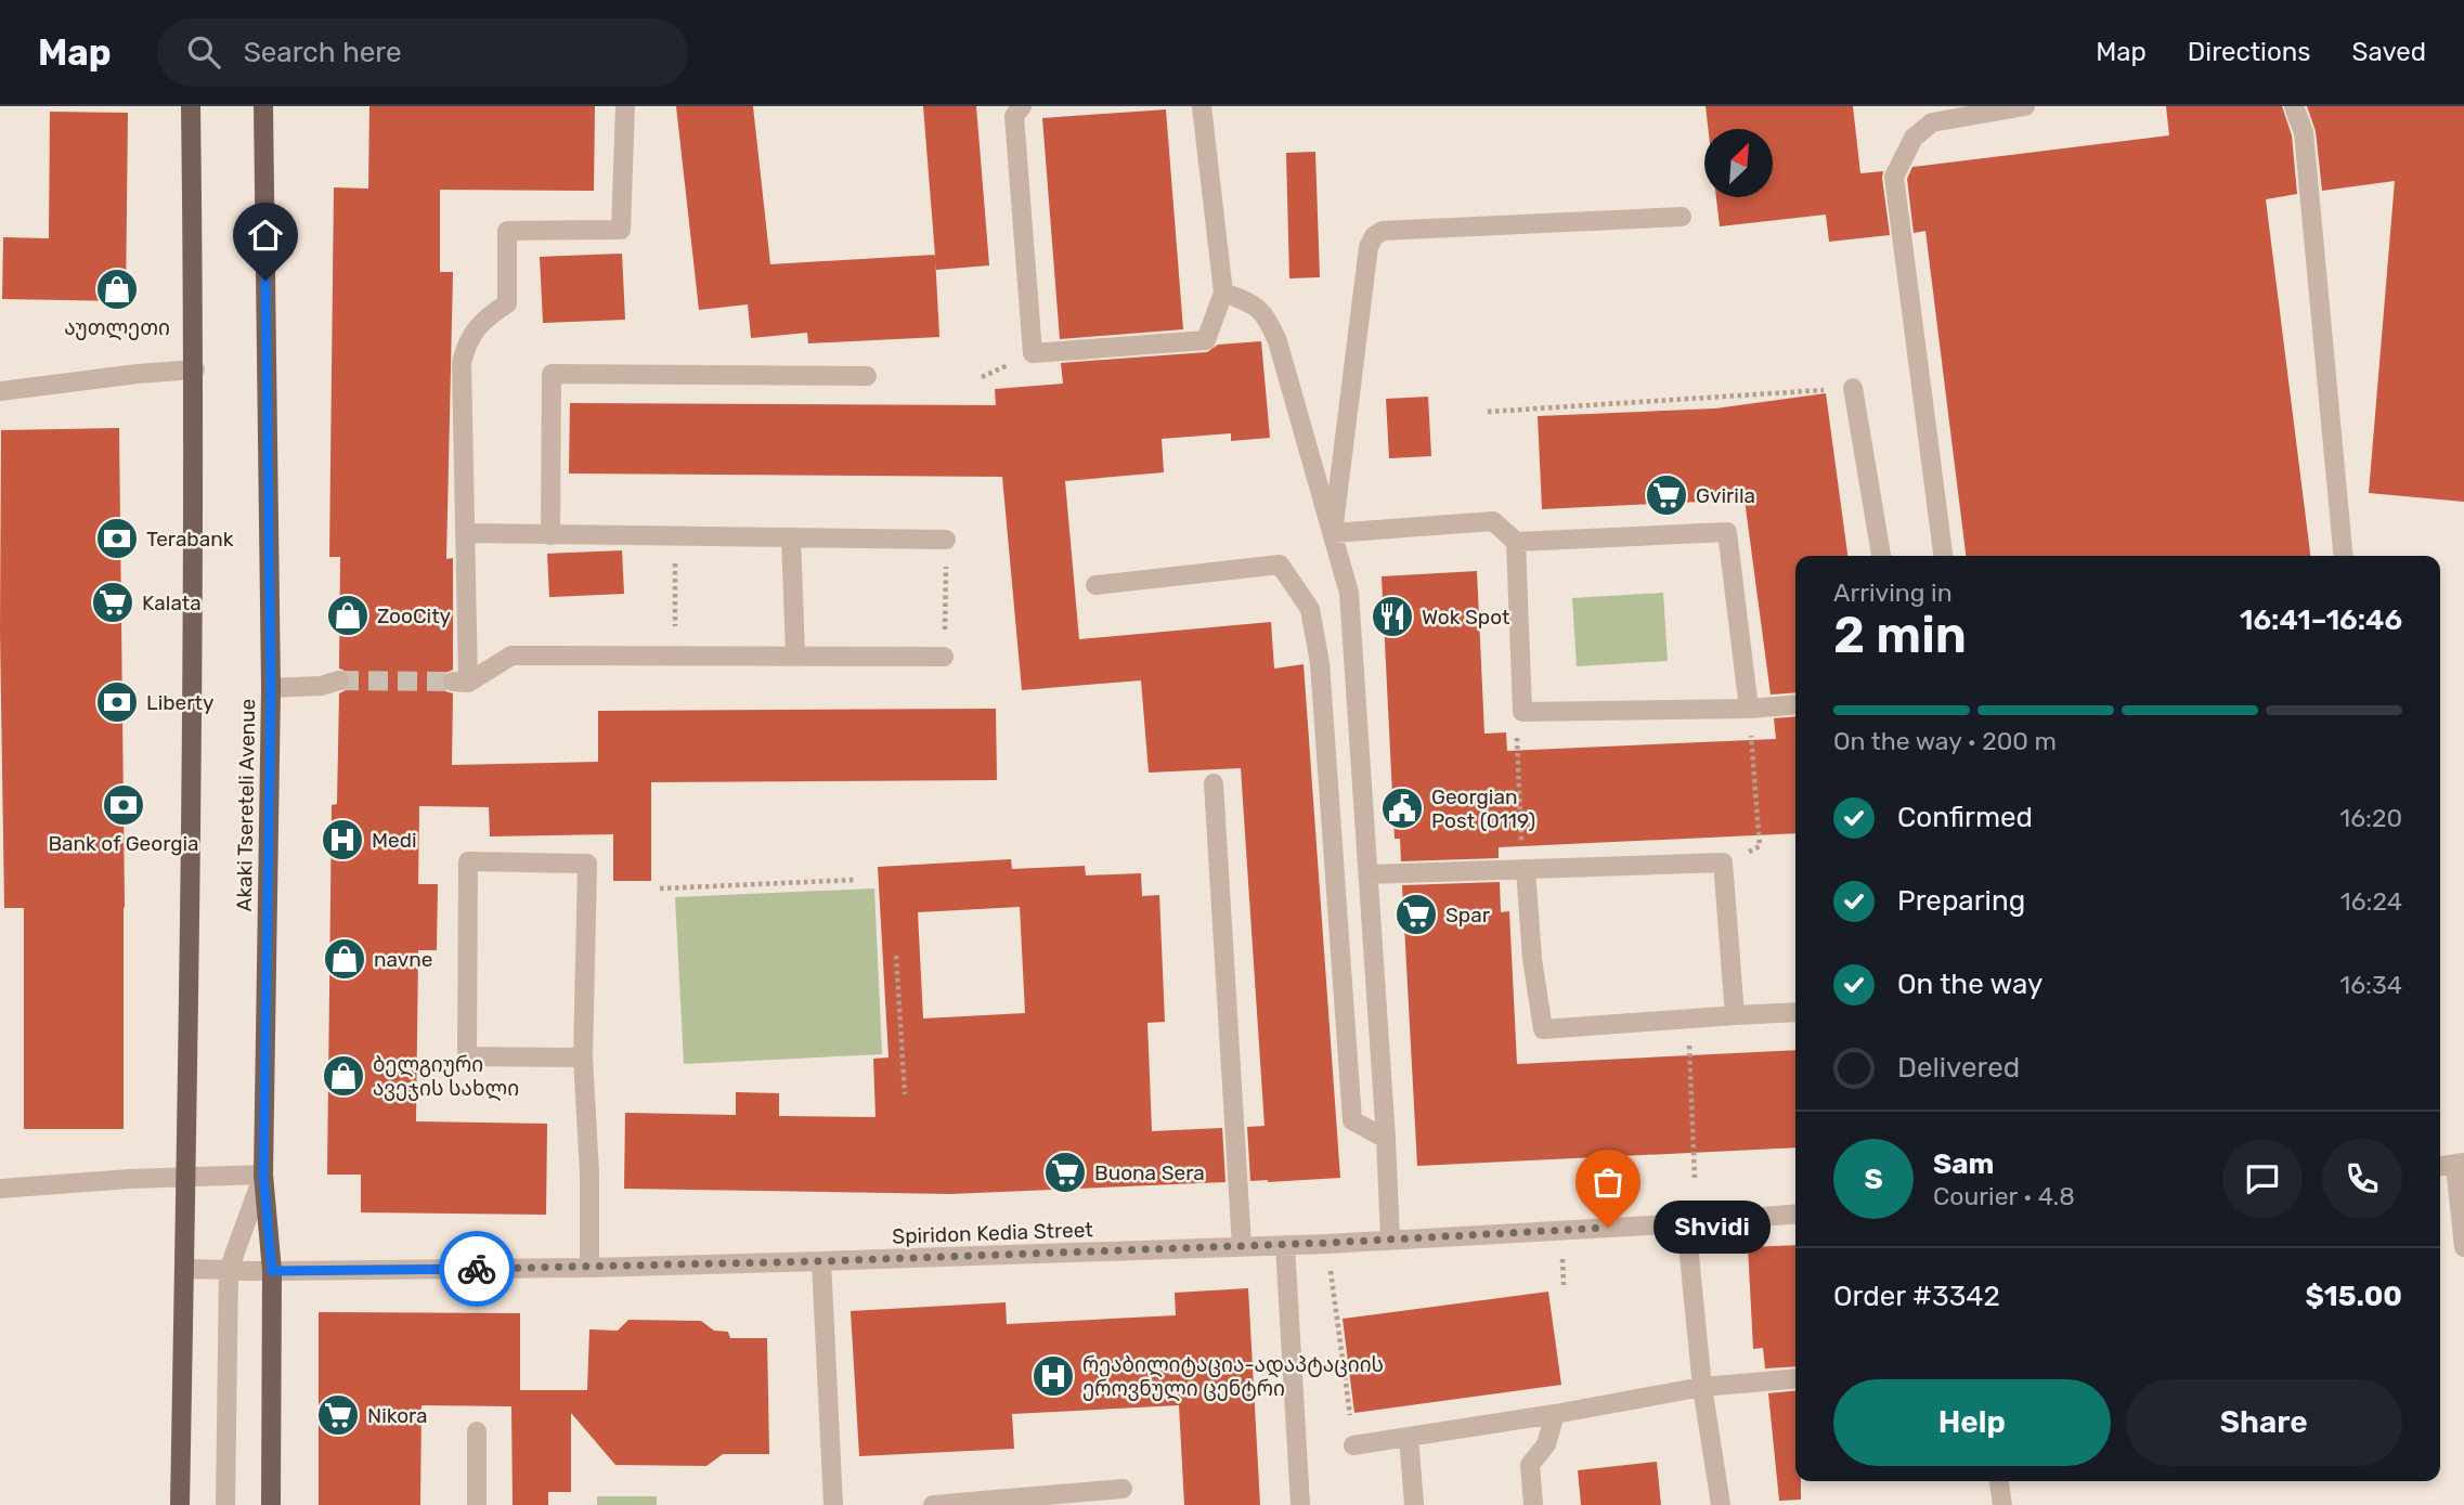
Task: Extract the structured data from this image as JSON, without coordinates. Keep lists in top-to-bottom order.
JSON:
{
  "streets": {
    "main road": ["Akaki Tsereteli Avenue"],
    "street": ["Spiridon Kedia Street"]
  },
  "crossings": [
    ["Akaki Tsereteli Avenue", "Spiridon Kedia Street"]
  ],
  "places": {
    "shop": [
      "აუთლეთი",
      "ZooCity",
      "navne",
      "ბელგიური ავეჯის სახლი"
    ],
    "supermarket": [
      "Gvirila",
      "Kalata",
      "Spar",
      "Buona Sera",
      "Nikora"
    ],
    "bank": ["Terabank", "Liberty", "Bank of Georgia"],
    "restaurant": ["Wok Spot"],
    "public building": ["Georgian Post (0119)"],
    "hospital": ["Medi", "რეაბილიტაცია-ადაპტაციის ეროვნული ცენტრი"],
    "other": ["Shvidi"]
  },
  "north": "top right",
  "page": {
    "header": "Map",
    "search": "Search here",
    "nav": ["Map", "Directions", "Saved"],
    "heading": ["2 min", "Arriving in", "16:41–16:46"],
    "panel": [
      "Sam",
      "Courier · 4.8",
      "Order #3342",
      "$15.00"
    ],
    "bar": "On the way · 200 m",
    "list": [
      ["Confirmed", "16:20"],
      ["Preparing", "16:24"],
      ["On the way", "16:34"],
      "Delivered"
    ],
    "round": "S",
    "bubble": "Shvidi",
    "buttons": ["Help", "Share"]
  }
}
